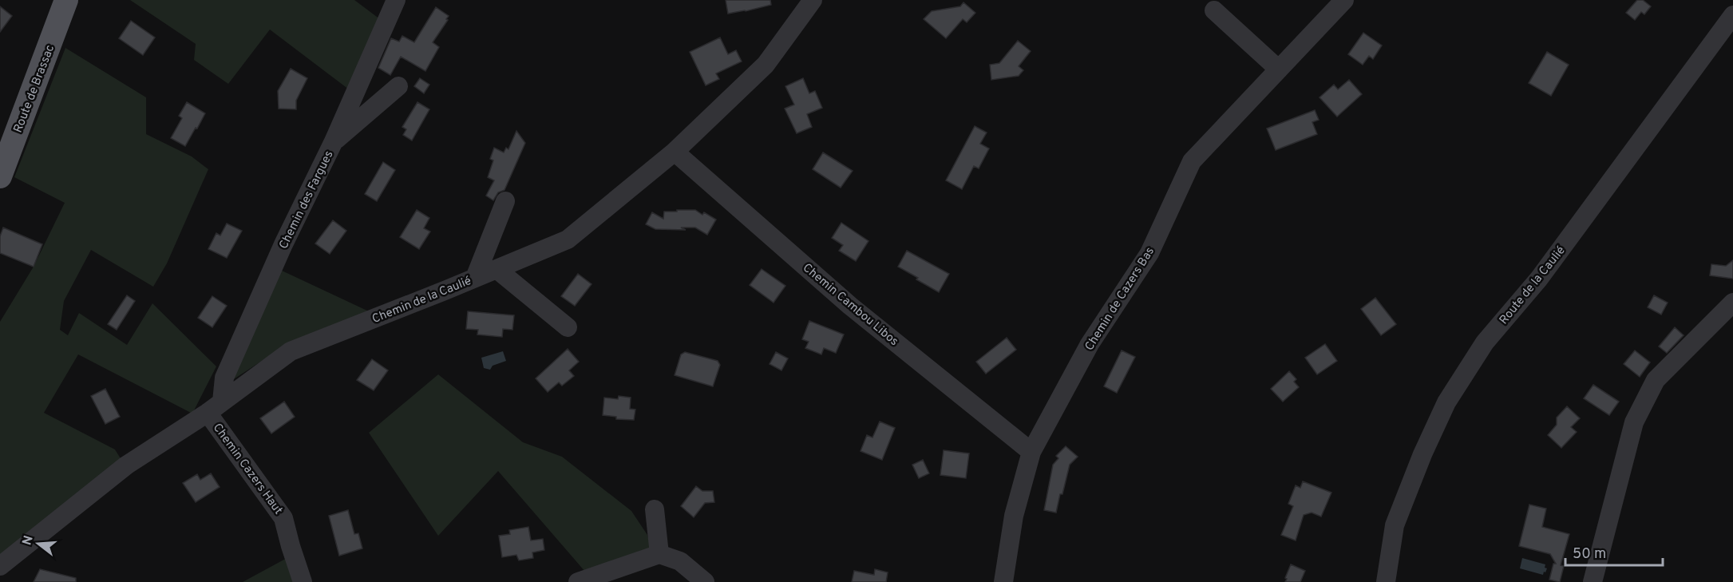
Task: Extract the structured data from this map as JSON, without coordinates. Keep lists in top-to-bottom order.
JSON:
{
  "streets": {
    "main road": ["Route de Brassac"],
    "street": [
      "Chemin des Fargues",
      "Route de la Caulié",
      "Chemin de Cazers Bas",
      "Chemin de la Caulié",
      "Chemin Cambou Libos",
      "Chemin Cazers Haut"
    ]
  },
  "crossings": [
    ["Chemin des Fargues", "Chemin de la Caulié"],
    ["Chemin des Fargues", "Chemin Cazers Haut"],
    ["Chemin de Cazers Bas", "Chemin Cambou Libos"],
    ["Chemin de la Caulié", "Chemin Cambou Libos"],
    ["Chemin de la Caulié", "Chemin Cazers Haut"]
  ],
  "scale_bar": "50 m",
  "north": "left"
}
